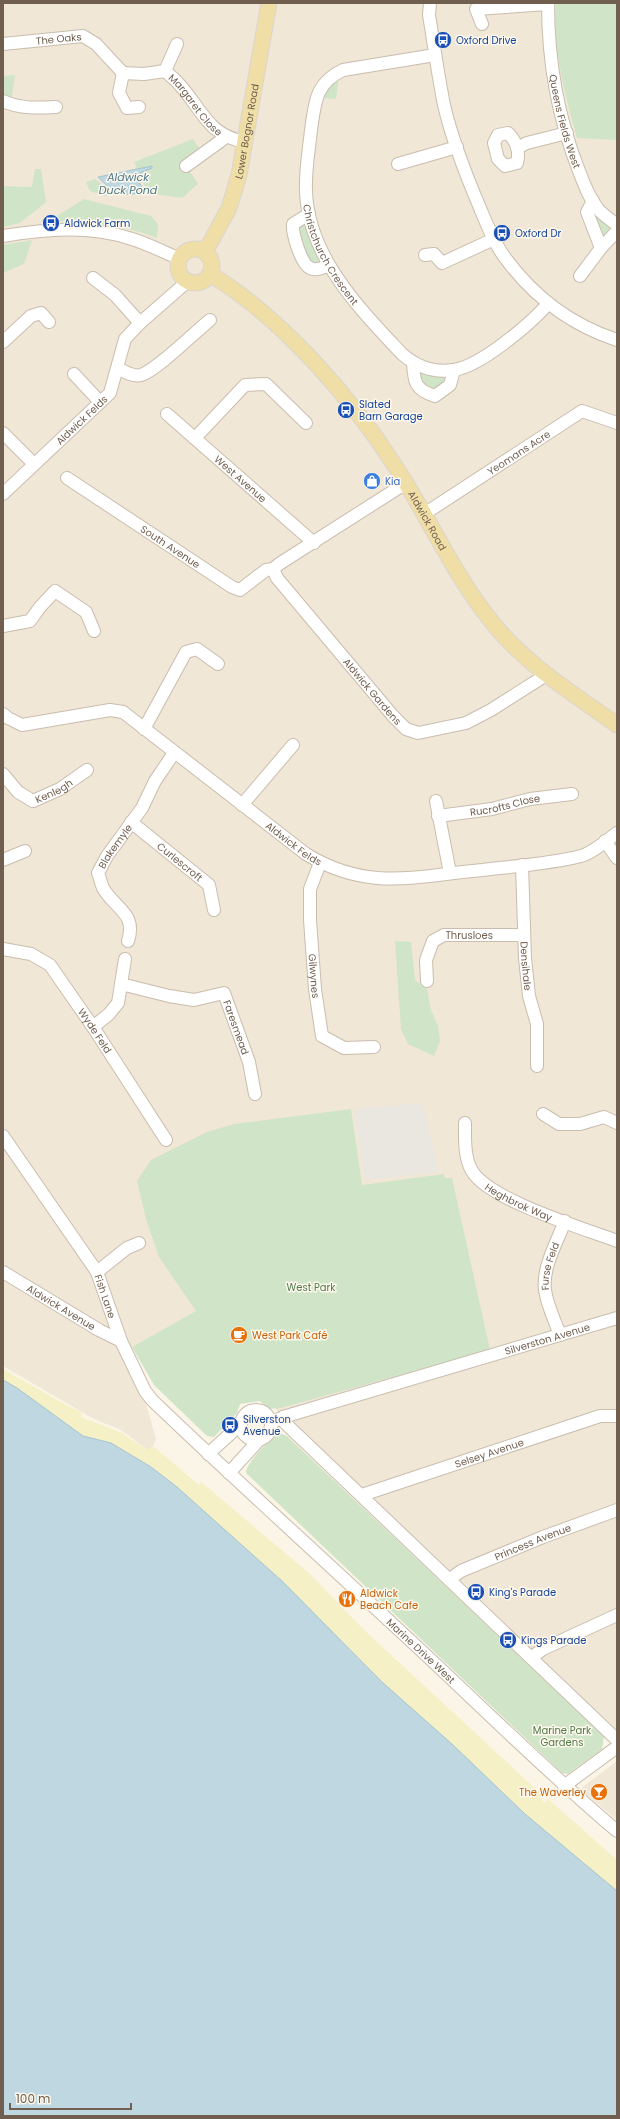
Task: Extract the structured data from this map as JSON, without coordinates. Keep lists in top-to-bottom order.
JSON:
{
  "streets": {
    "main road": ["Lower Bognor Road", "Aldwick Road"],
    "street": [
      "The Oaks",
      "Margaret Close",
      "Queens Fields West",
      "Christchurch Crescent",
      "Aldwick Felds",
      "Yeomans Acre",
      "West Avenue",
      "South Avenue",
      "Aldwick Gardens",
      "Kenlegh",
      "Rucrofts Close",
      "Blakemyle",
      "Curlescroft",
      "Thrusloes",
      "Densihale",
      "Gilwynes",
      "Faresmead",
      "Wyde Feld",
      "Heghbrok Way",
      "Furse Feld",
      "Fish Lane",
      "Aldwick Avenue",
      "Silverston Avenue",
      "Selsey Avenue",
      "Princess Avenue",
      "Marine Drive West"
    ]
  },
  "crossings": [
    ["The Oaks", "Margaret Close"],
    ["Margaret Close", "Lower Bognor Road"],
    ["Lower Bognor Road", "Aldwick Felds"],
    ["Lower Bognor Road", "Aldwick Road"],
    ["Aldwick Felds", "Aldwick Road"],
    ["Aldwick Felds", "Blakemyle"],
    ["Aldwick Felds", "Densihale"],
    ["Aldwick Felds", "Gilwynes"],
    ["Yeomans Acre", "Aldwick Road"],
    ["Aldwick Road", "Aldwick Gardens"],
    ["South Avenue", "Aldwick Gardens"],
    ["Blakemyle", "Curlescroft"],
    ["Thrusloes", "Densihale"],
    ["Heghbrok Way", "Furse Feld"],
    ["Furse Feld", "Silverston Avenue"],
    ["Fish Lane", "Aldwick Avenue"],
    ["Fish Lane", "Marine Drive West"]
  ],
  "water": ["Aldwick Duck Pond"],
  "parks": ["West Park", "Marine Park Gardens"],
  "places": {
    "bus stop": [
      "Oxford Drive",
      "Aldwick Farm",
      "Oxford Dr",
      "Slated Barn Garage",
      "Silverston Avenue",
      "King's Parade",
      "Kings Parade"
    ],
    "shop": ["Kia"],
    "cafe": ["West Park Café"],
    "restaurant": ["Aldwick Beach Cafe"],
    "bar": ["The Waverley"]
  },
  "scale_bar": "100 m"
}
